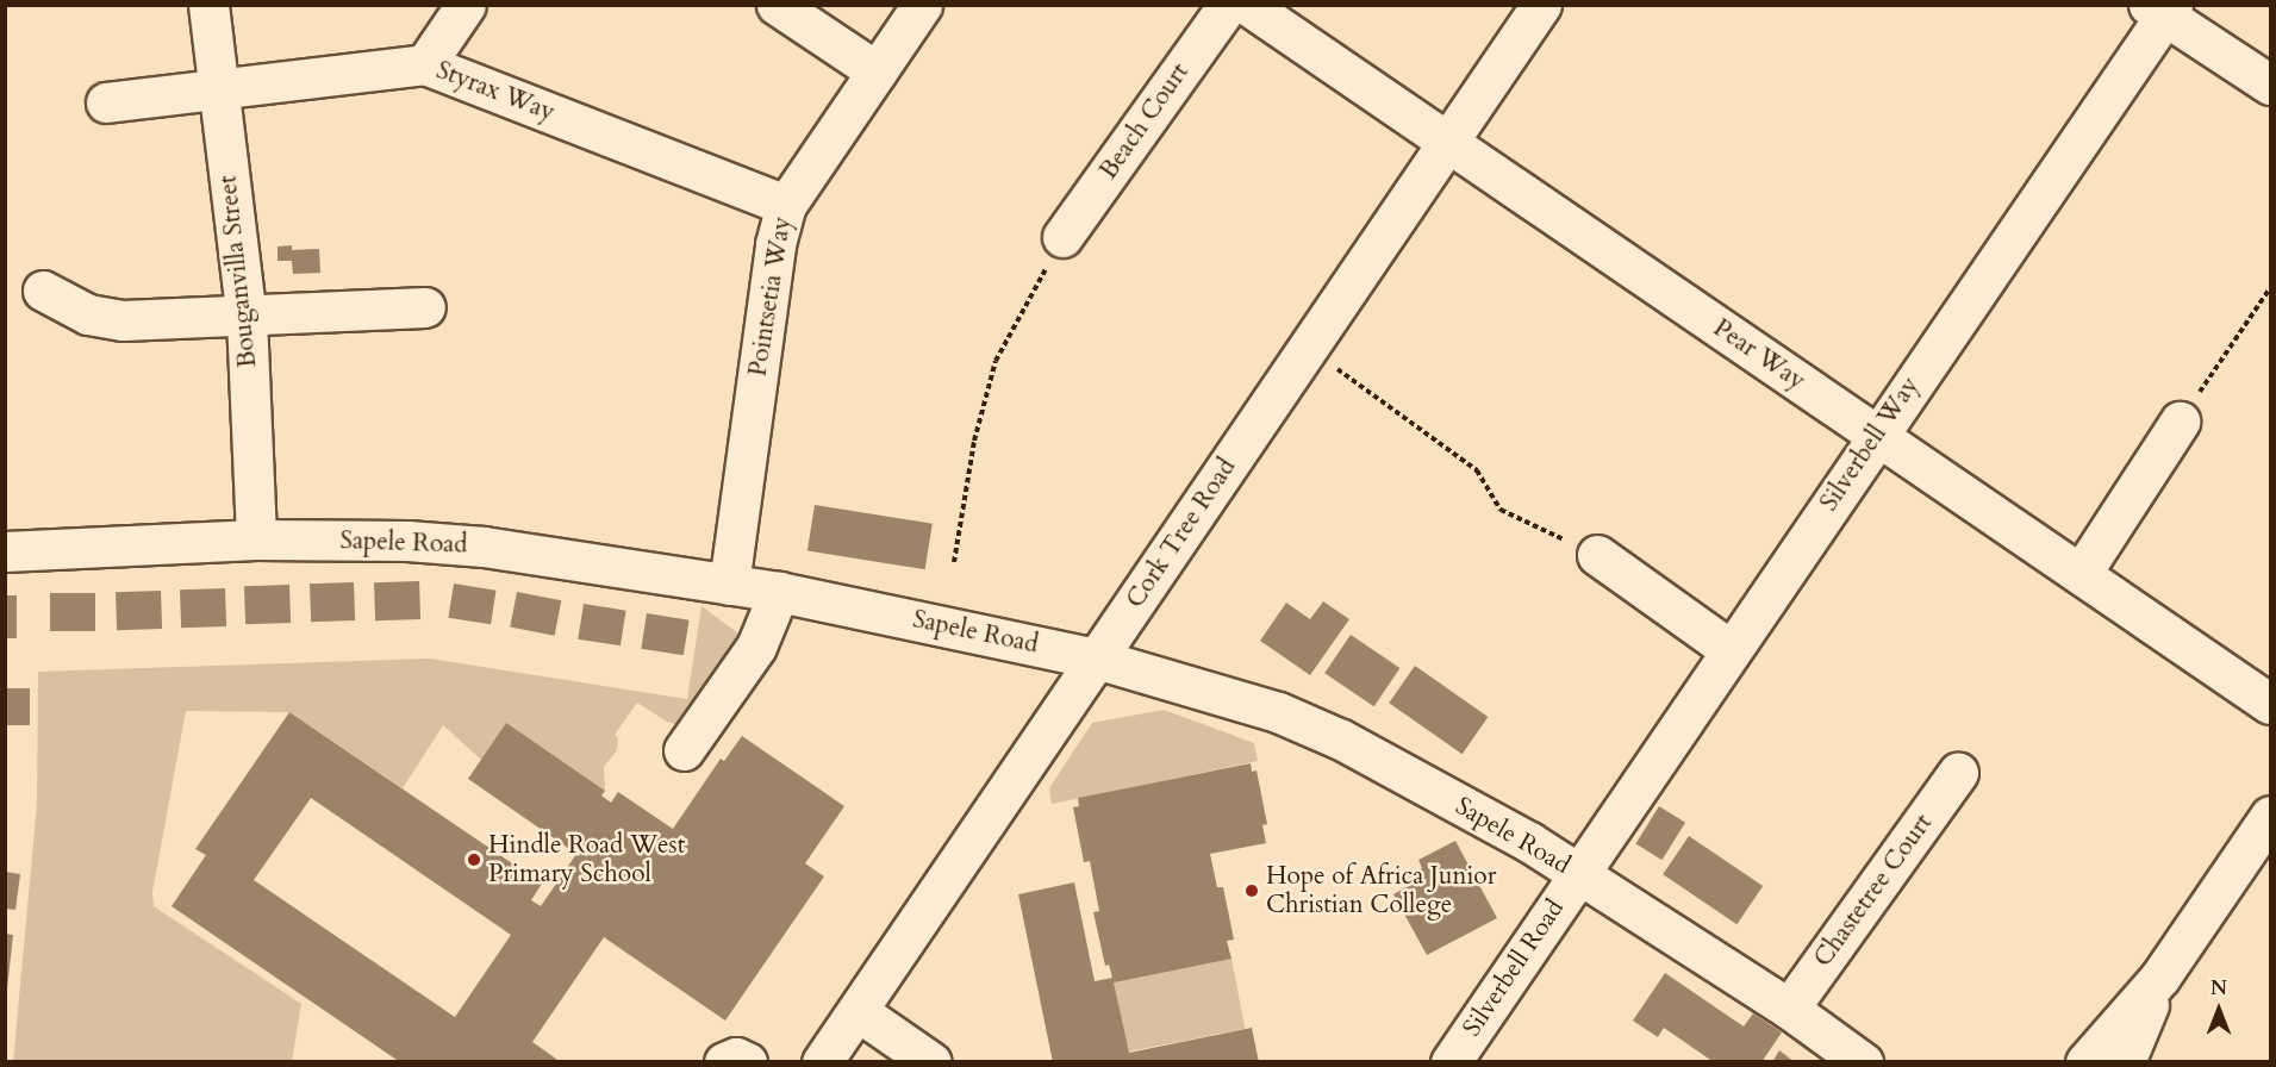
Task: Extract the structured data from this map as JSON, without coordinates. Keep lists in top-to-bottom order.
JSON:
{
  "streets": {
    "street": [
      "Styrax Way",
      "Beach Court",
      "Bouganvilla Street",
      "Pointsetia Way",
      "Pear Way",
      "Silverbell Way",
      "Cork Tree Road",
      "Sapele Road",
      "Chastetree Court",
      "Silverbell Road"
    ]
  },
  "crossings": [
    ["Styrax Way", "Bouganvilla Street"],
    ["Styrax Way", "Pointsetia Way"],
    ["Bouganvilla Street", "Sapele Road"],
    ["Pointsetia Way", "Sapele Road"],
    ["Pear Way", "Silverbell Way"],
    ["Pear Way", "Cork Tree Road"],
    ["Silverbell Way", "Sapele Road"],
    ["Silverbell Way", "Silverbell Road"],
    ["Cork Tree Road", "Sapele Road"],
    ["Sapele Road", "Chastetree Court"],
    ["Sapele Road", "Silverbell Road"]
  ],
  "places": ["Hindle Road West Primary School", "Hope of Africa Junior Christian College"],
  "north": "top"
}
